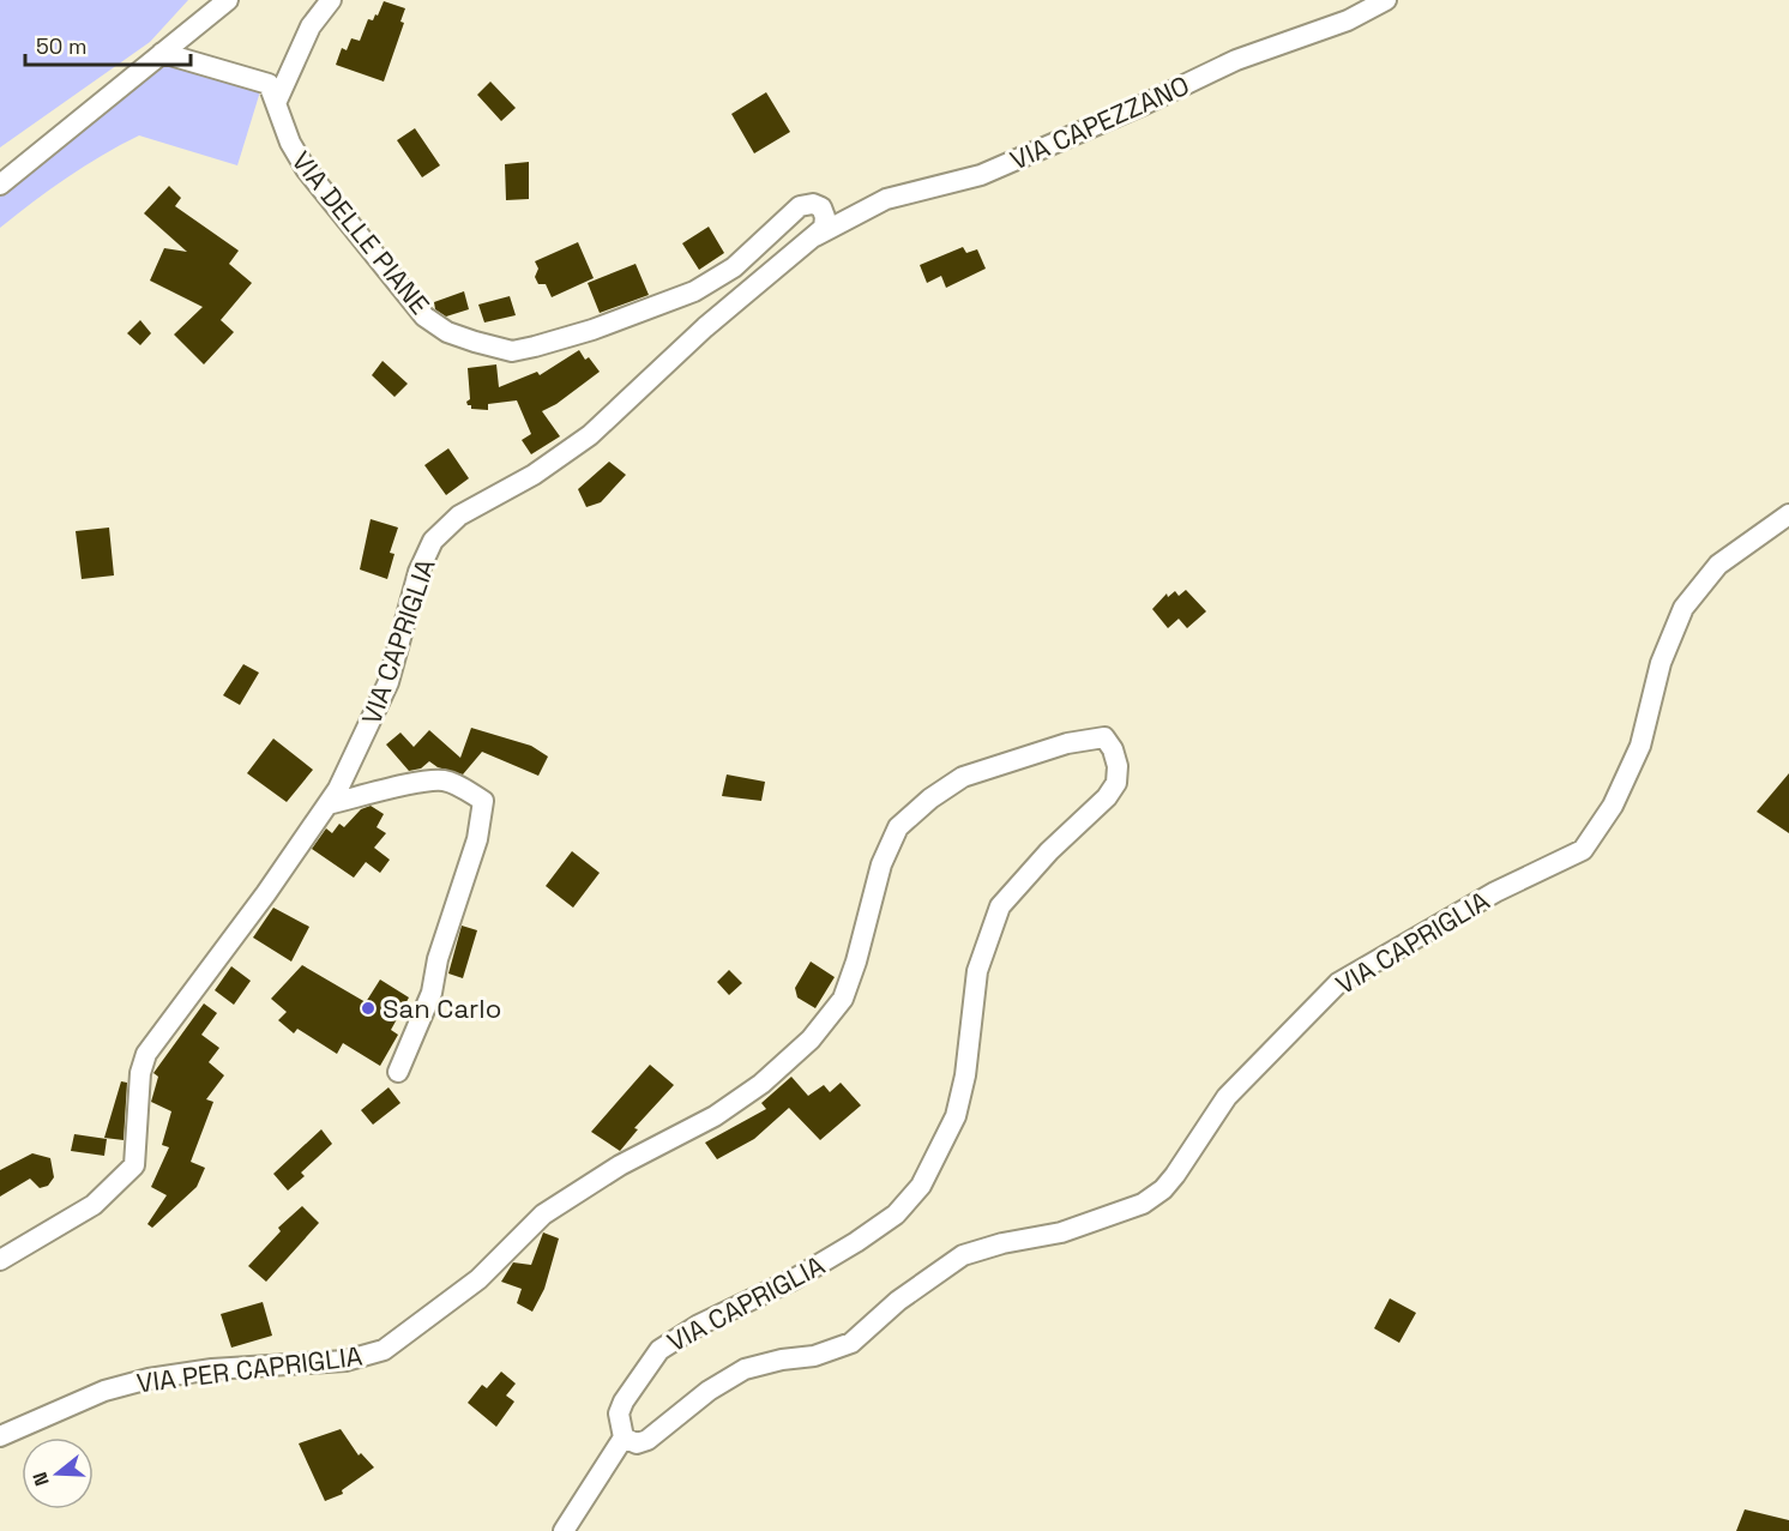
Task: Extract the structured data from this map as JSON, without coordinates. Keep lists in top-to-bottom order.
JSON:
{
  "streets": {
    "street": [
      "VIA CAPEZZANO",
      "VIA DELLE PIANE",
      "VIA CAPRIGLIA",
      "VIA PER CAPRIGLIA"
    ]
  },
  "crossings": [
    ["VIA CAPEZZANO", "VIA DELLE PIANE"],
    ["VIA CAPEZZANO", "VIA CAPRIGLIA"],
    ["VIA DELLE PIANE", "VIA CAPRIGLIA"],
    ["VIA CAPRIGLIA", "VIA PER CAPRIGLIA"]
  ],
  "places": ["San Carlo"],
  "scale_bar": "50 m",
  "north": "left"
}
